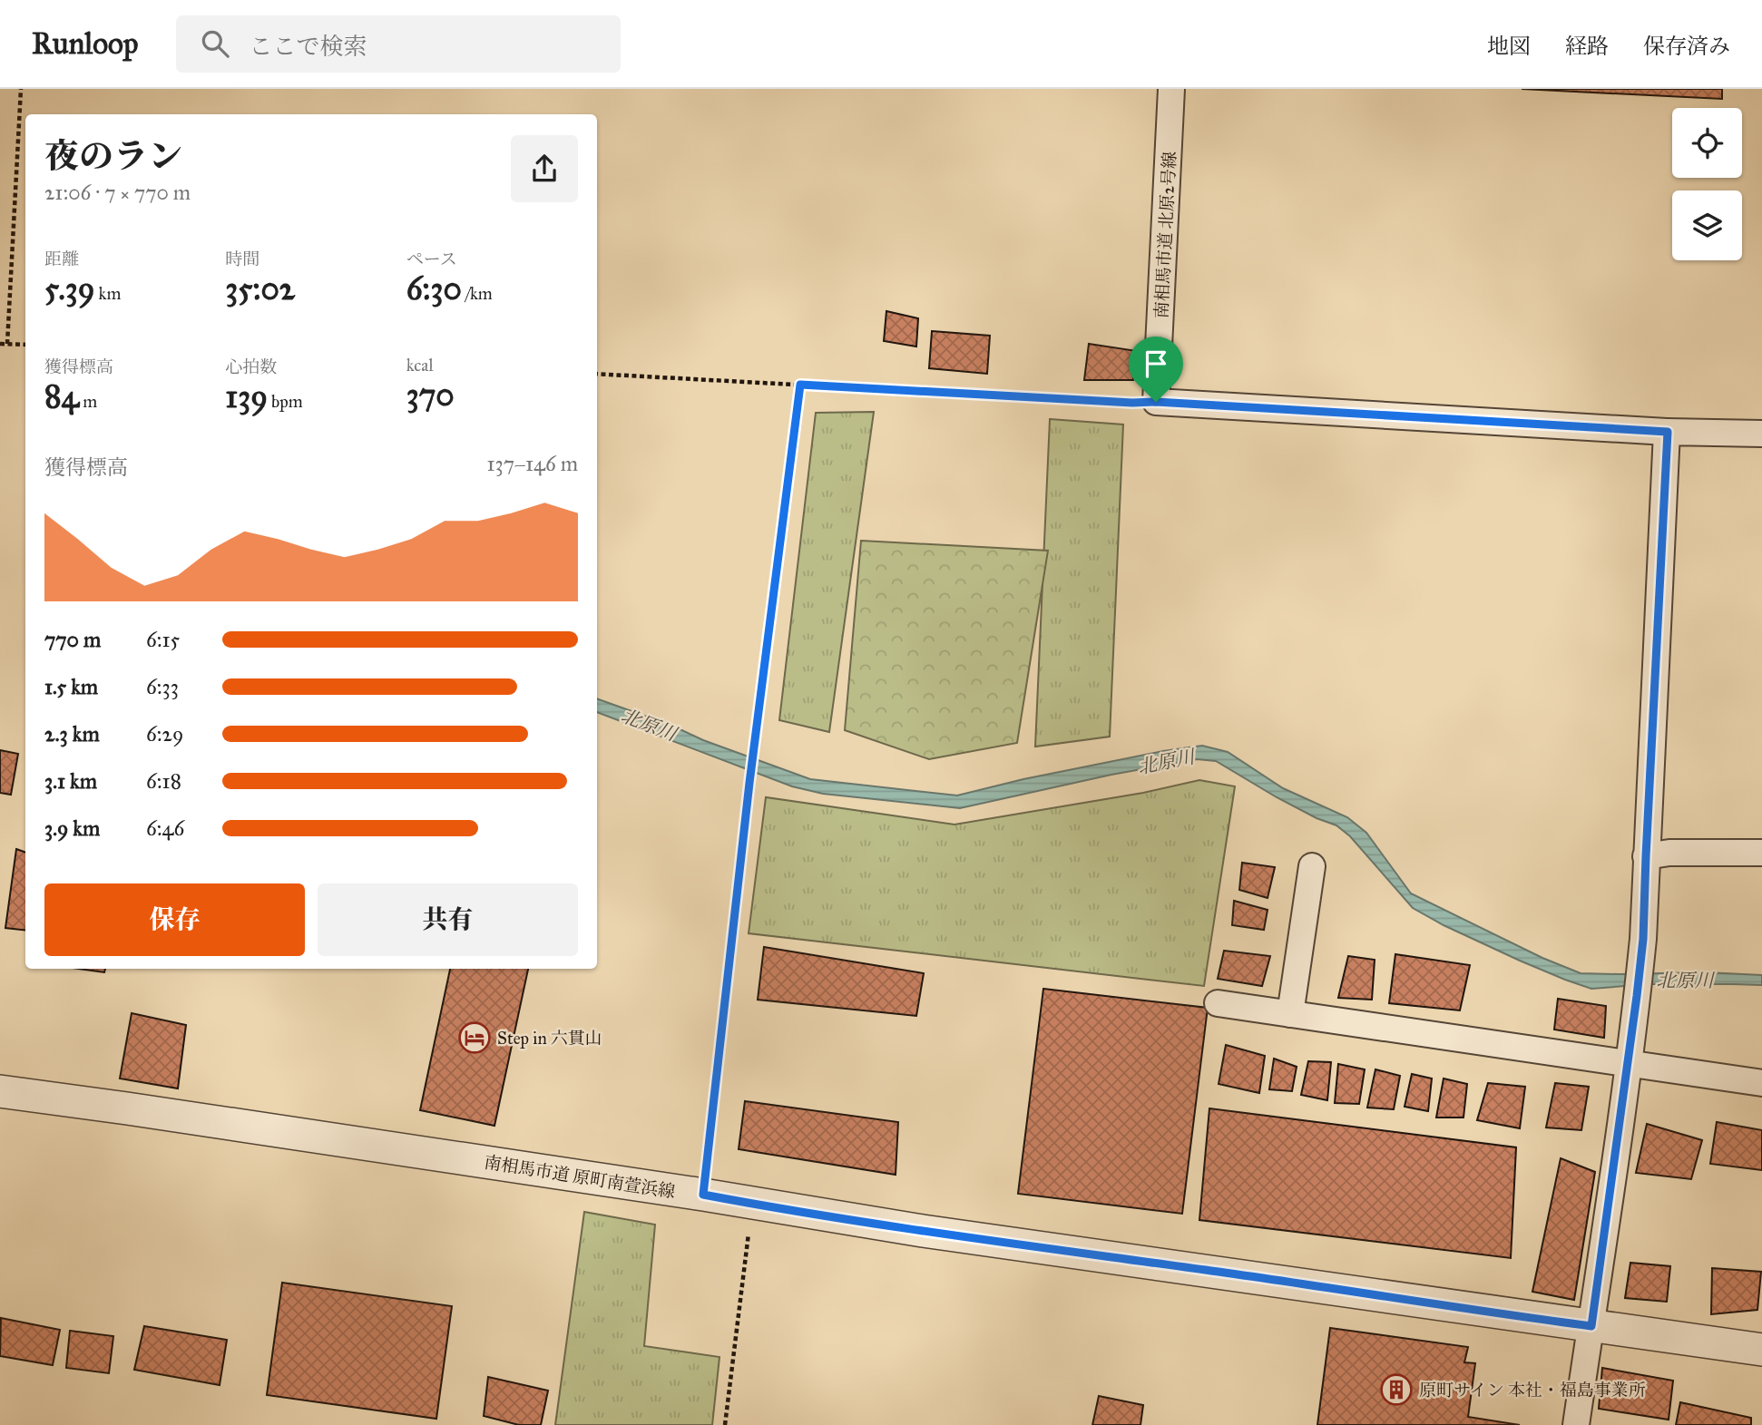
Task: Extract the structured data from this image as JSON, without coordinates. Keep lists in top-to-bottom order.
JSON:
{
  "streets": {
    "street": ["南相馬市道 北原2号線", "南相馬市道 原町南萱浜線"]
  },
  "water": ["北原川"],
  "places": {
    "hotel": ["Step in 六貫山"],
    "building": ["原町サイン 本社・福島事業所"]
  },
  "page": {
    "header": "Runloop",
    "search": "ここで検索",
    "nav": ["地図", "経路", "保存済み"],
    "heading": ["夜のラン", "21:06 · 7 × 770 m"],
    "stats": [
      ["距離", "5.39 km"],
      ["時間", "35:02"],
      ["ペース", "6:30 /km"],
      ["獲得標高", "84 m"],
      ["心拍数", "139 bpm"],
      ["kcal", "370"]
    ],
    "chart": ["獲得標高", "137–146 m"],
    "list": [
      {
        "name": "770 m",
        "note": "6:15"
      },
      {
        "name": "1.5 km",
        "note": "6:33"
      },
      {
        "name": "2.3 km",
        "note": "6:29"
      },
      {
        "name": "3.1 km",
        "note": "6:18"
      },
      {
        "name": "3.9 km",
        "note": "6:46"
      }
    ],
    "buttons": ["保存", "共有"]
  }
}
